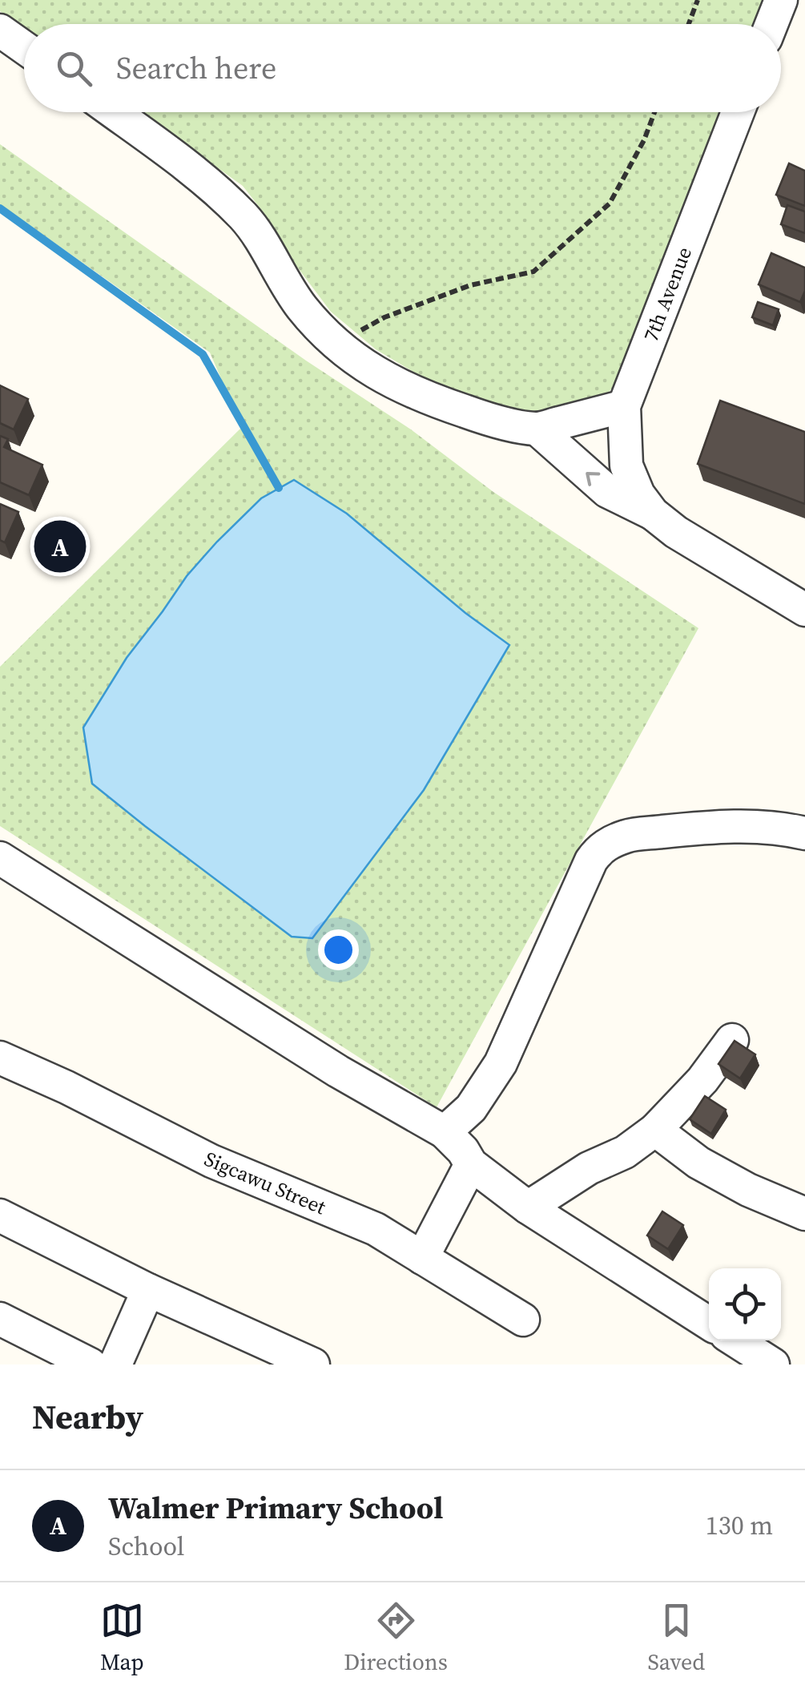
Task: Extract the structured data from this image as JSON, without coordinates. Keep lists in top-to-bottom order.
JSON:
{
  "streets": {
    "street": ["7th Avenue", "Sigcawu Street"]
  },
  "page": {
    "search": "Search here",
    "pins": "A",
    "heading": "Nearby",
    "list": [
      {
        "mark": "A",
        "name": "Walmer Primary School",
        "note": "School",
        "value": "130 m"
      }
    ],
    "nav": ["Map", "Directions", "Saved"]
  }
}
